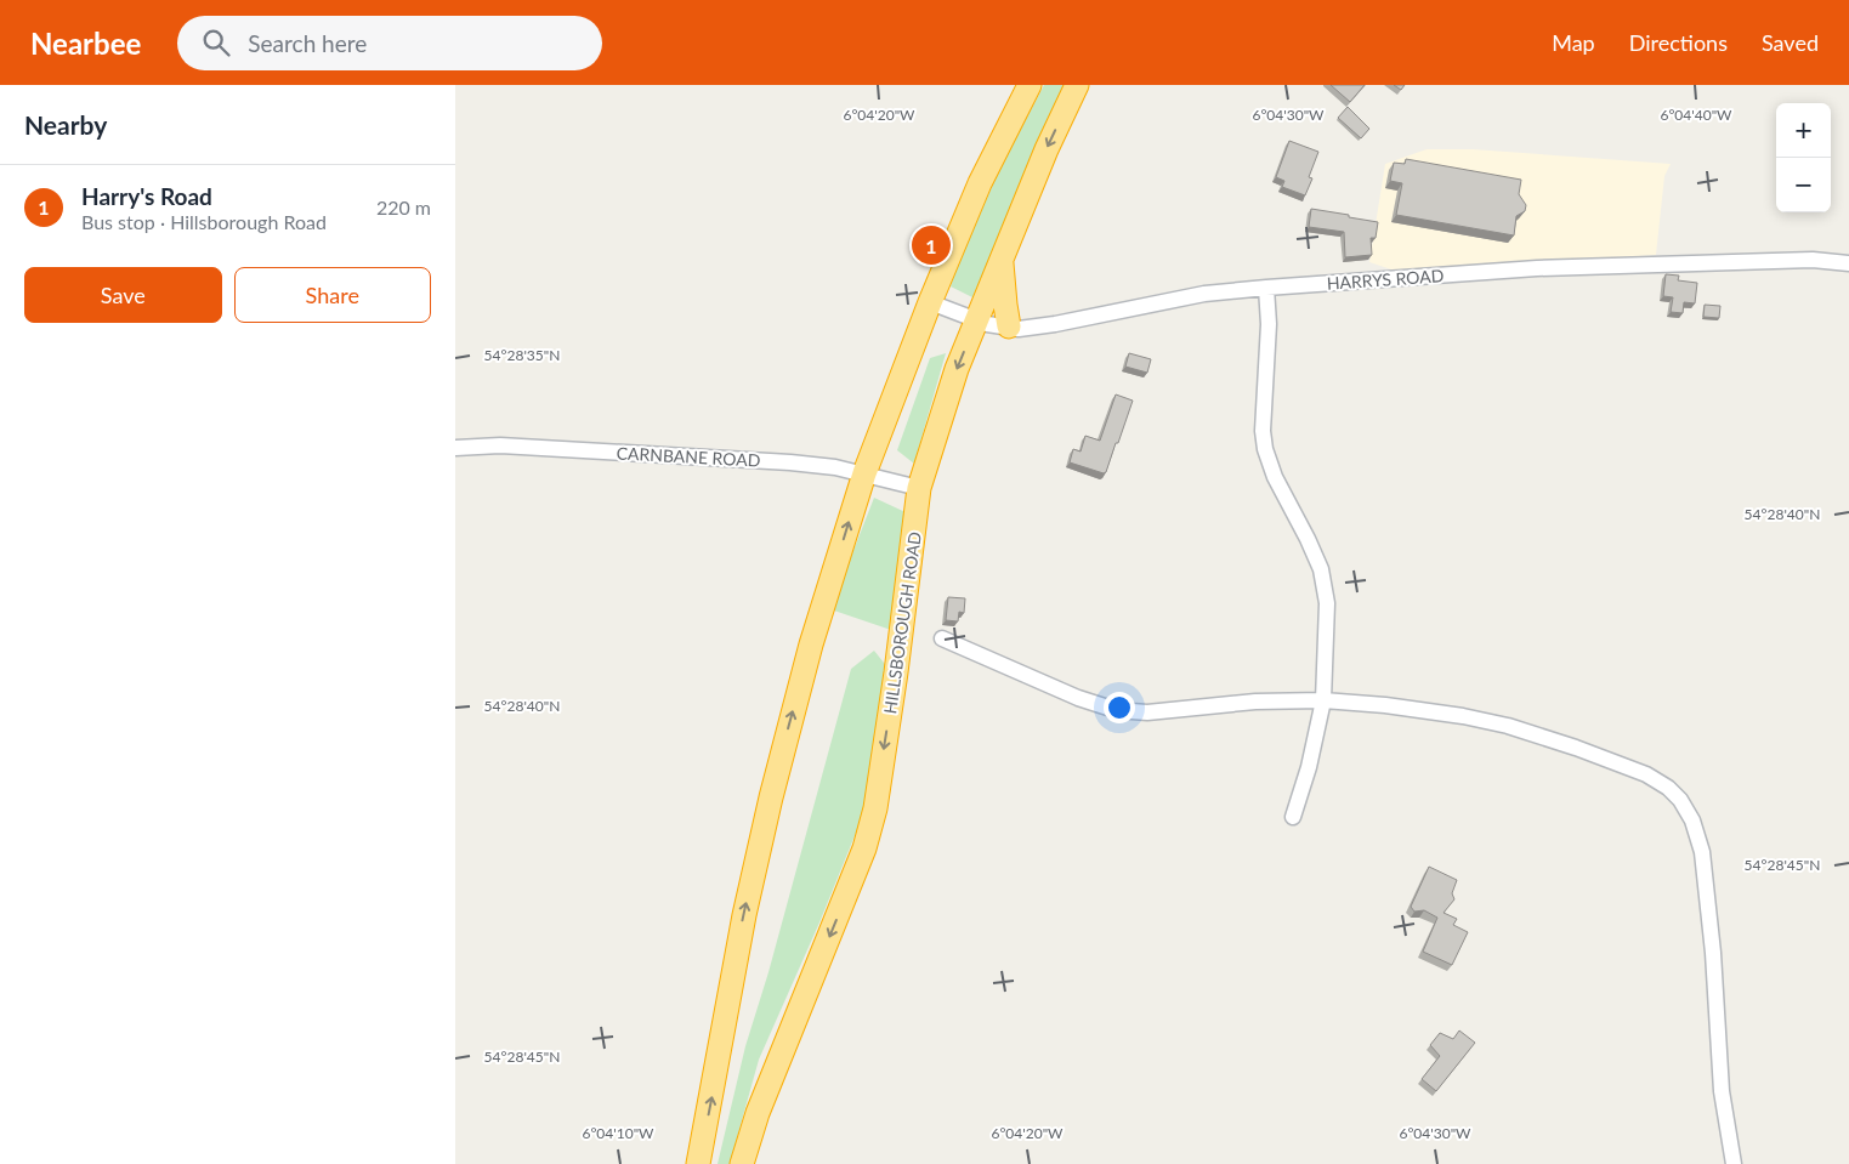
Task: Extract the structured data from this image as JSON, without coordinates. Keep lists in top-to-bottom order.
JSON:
{
  "streets": {
    "highway": ["HILLSBOROUGH ROAD"],
    "street": ["HARRYS ROAD", "CARNBANE ROAD"]
  },
  "crossings": [
    ["HARRYS ROAD", "HILLSBOROUGH ROAD"],
    ["CARNBANE ROAD", "HILLSBOROUGH ROAD"]
  ],
  "page": {
    "header": "Nearbee",
    "search": "Search here",
    "nav": ["Map", "Directions", "Saved"],
    "heading": "Nearby",
    "map_buttons": ["+", "−"],
    "list": [
      {
        "mark": "1",
        "name": "Harry's Road",
        "note": "Bus stop · Hillsborough Road",
        "value": "220 m"
      }
    ],
    "pins": "1",
    "buttons": ["Save", "Share"]
  },
  "coordinates": [
    "6°04'20\"W",
    "6°04'30\"W",
    "6°04'40\"W",
    "54°28'35\"N",
    "54°28'40\"N",
    "54°28'45\"N",
    "6°04'10\"W"
  ]
}
